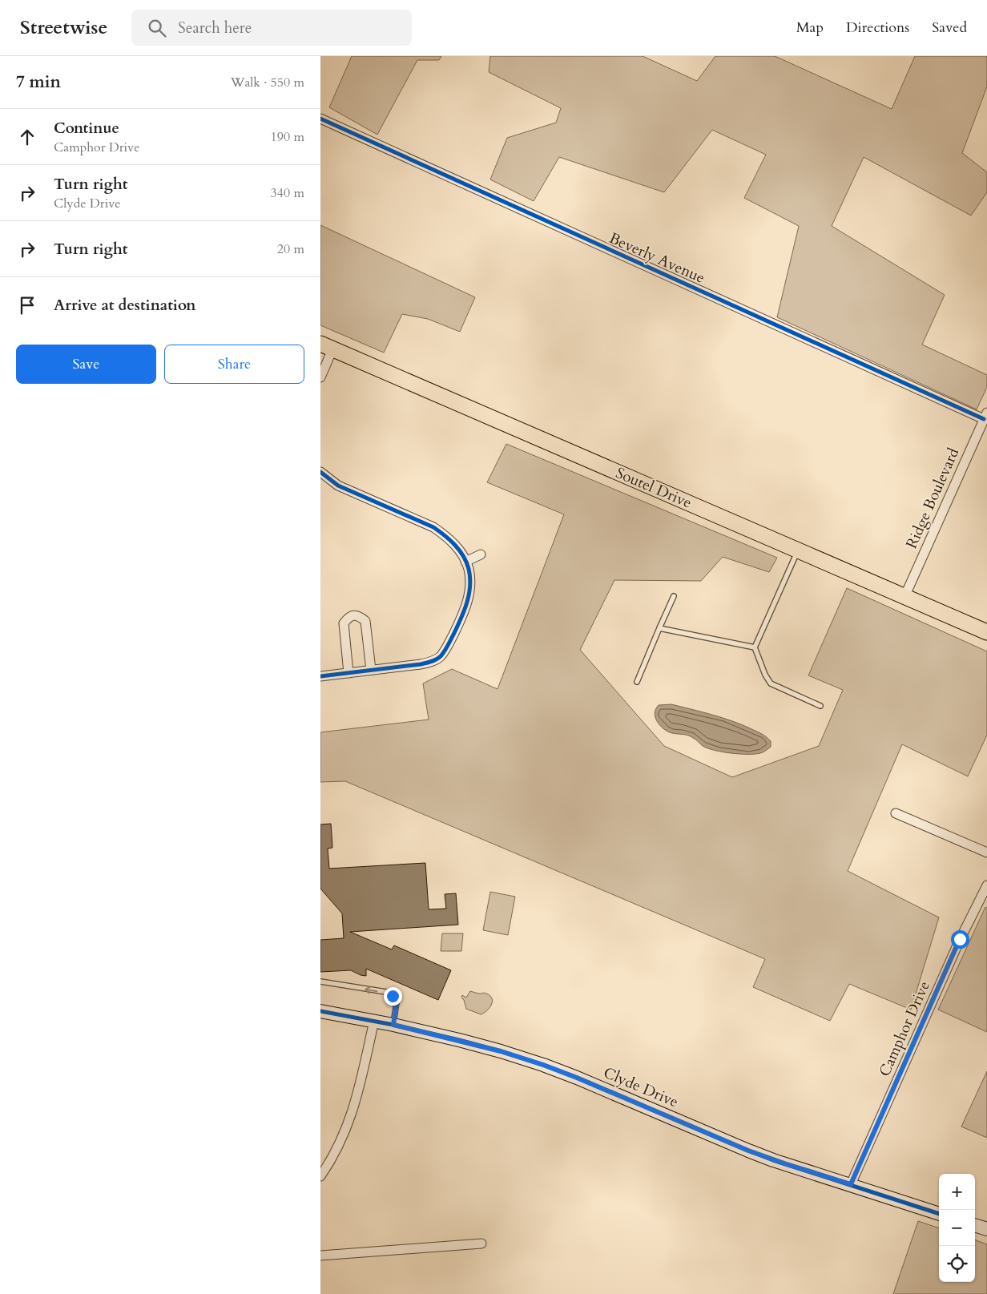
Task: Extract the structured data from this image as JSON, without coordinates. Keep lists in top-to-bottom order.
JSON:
{
  "streets": {
    "main road": ["Soutel Drive"],
    "street": [
      "Beverly Avenue",
      "Ridge Boulevard",
      "Camphor Drive",
      "Clyde Drive"
    ]
  },
  "crossings": [
    ["Beverly Avenue", "Ridge Boulevard"],
    ["Soutel Drive", "Ridge Boulevard"],
    ["Camphor Drive", "Clyde Drive"]
  ],
  "page": {
    "header": "Streetwise",
    "search": "Search here",
    "nav": ["Map", "Directions", "Saved"],
    "heading": ["7 min", "Walk · 550 m"],
    "list": [
      ["Continue", "Camphor Drive", "190 m"],
      ["Turn right", "Clyde Drive", "340 m"],
      ["Turn right", "20 m"],
      "Arrive at destination"
    ],
    "buttons": ["Save", "Share"],
    "map_buttons": ["+", "−"]
  }
}
